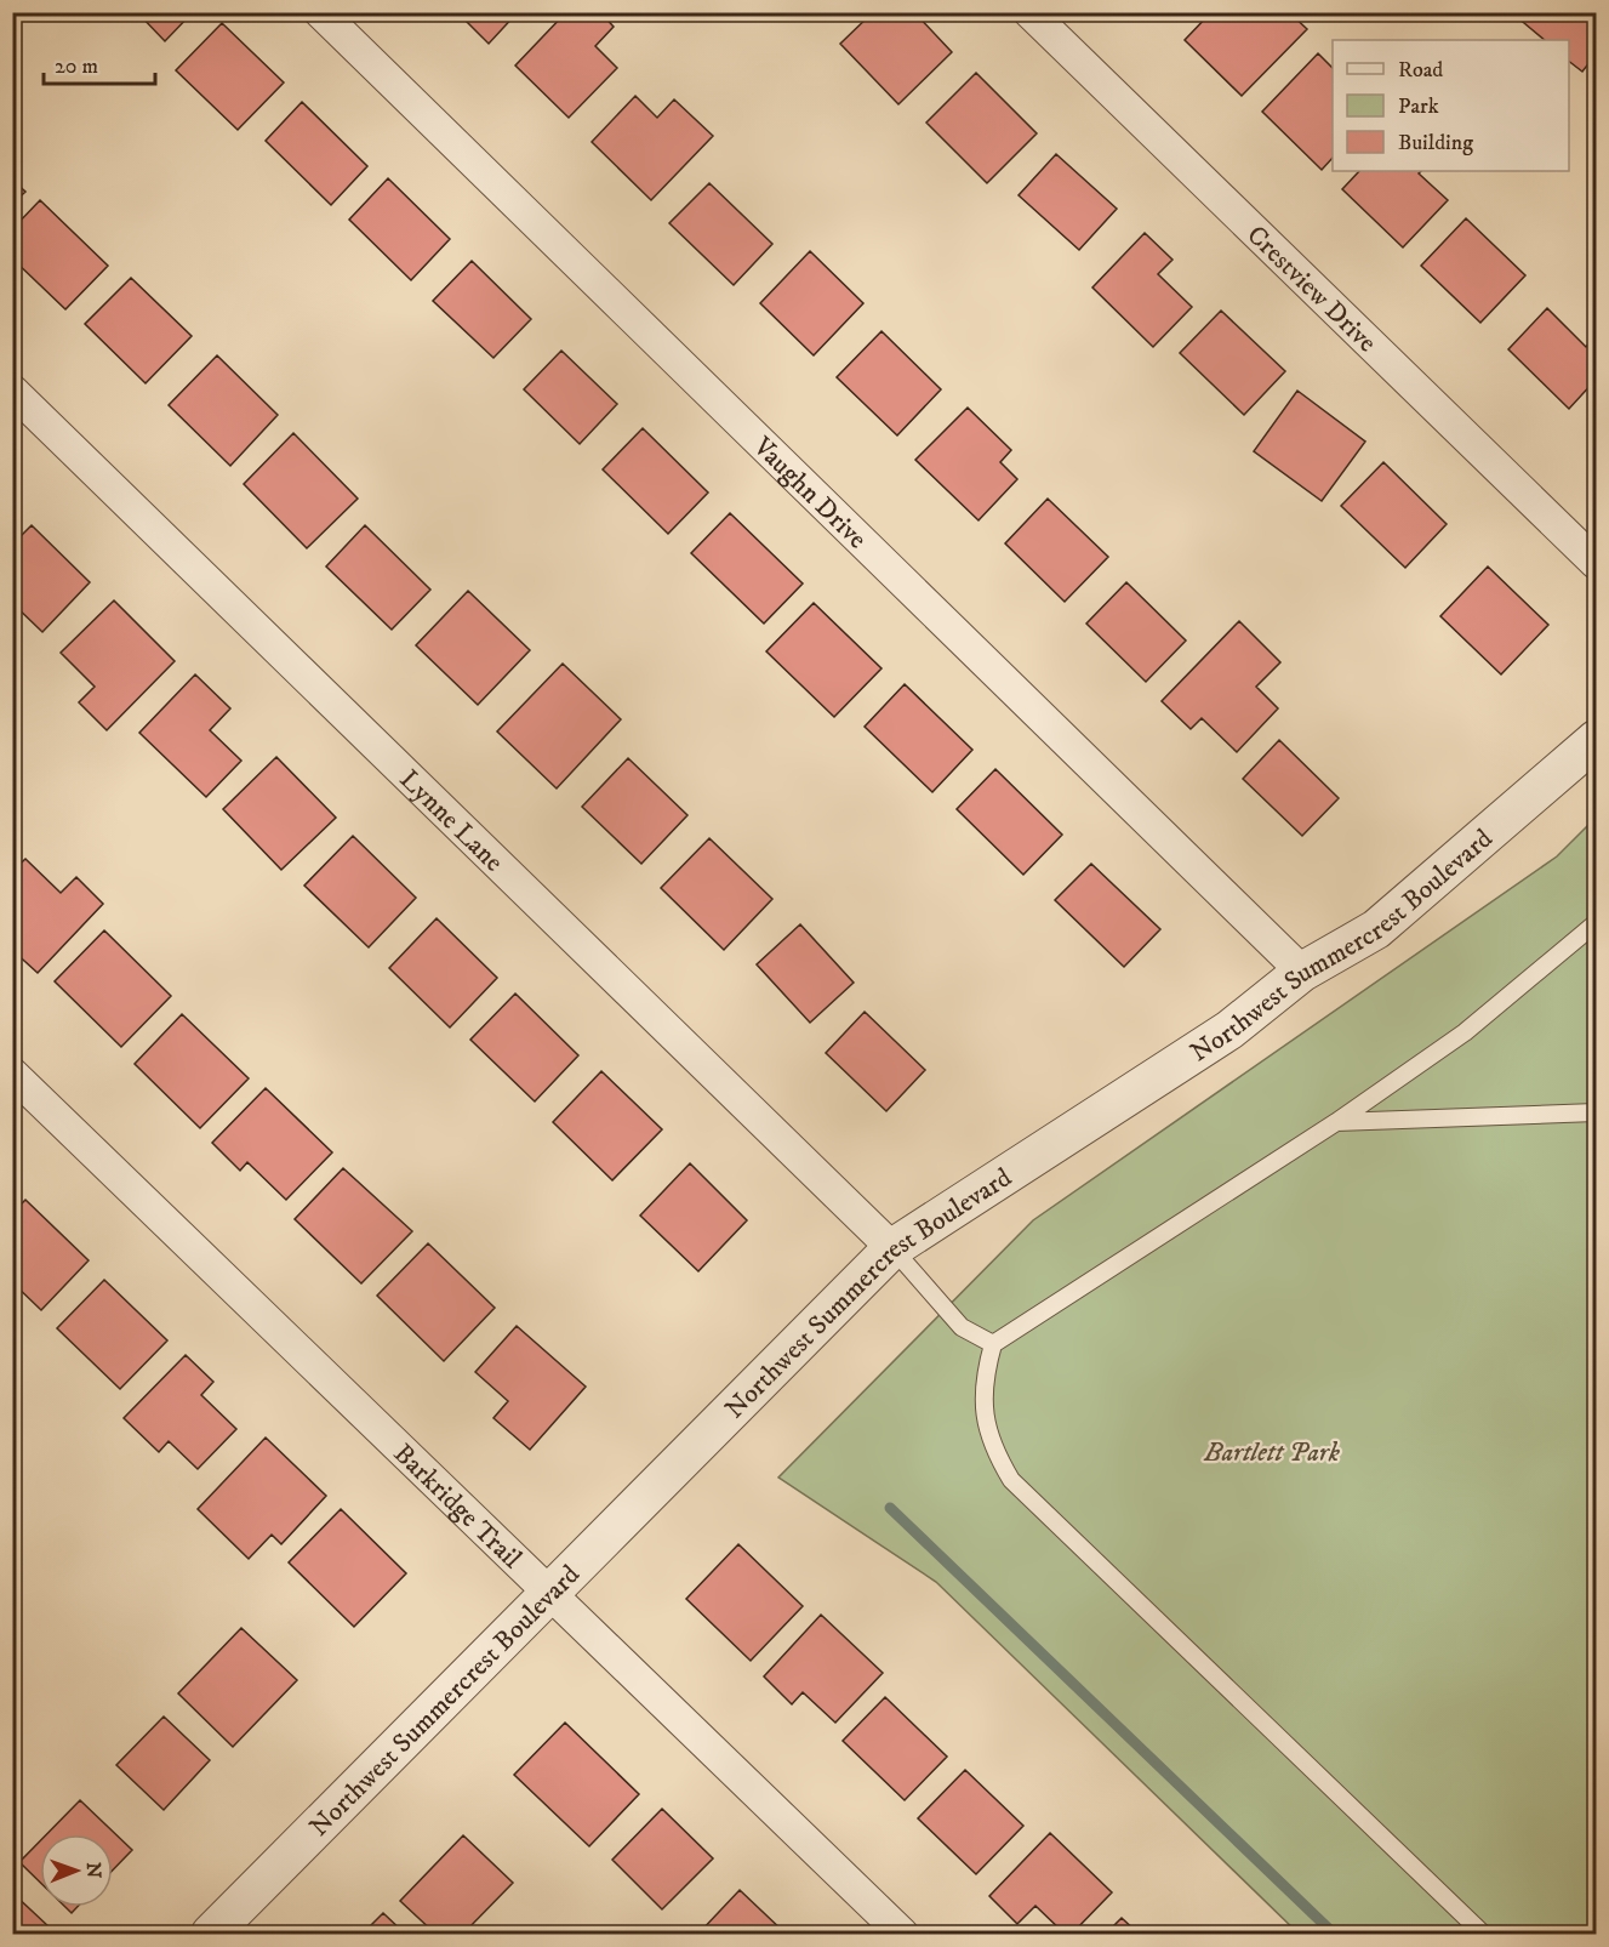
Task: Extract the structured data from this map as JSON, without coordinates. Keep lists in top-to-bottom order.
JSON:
{
  "streets": {
    "street": [
      "Crestview Drive",
      "Vaughn Drive",
      "Lynne Lane",
      "Northwest Summercrest Boulevard",
      "Barkridge Trail"
    ]
  },
  "crossings": [
    ["Vaughn Drive", "Northwest Summercrest Boulevard"],
    ["Lynne Lane", "Northwest Summercrest Boulevard"],
    ["Northwest Summercrest Boulevard", "Barkridge Trail"]
  ],
  "parks": ["Bartlett Park"],
  "legend": ["Road", "Park", "Building"],
  "scale_bar": "20 m",
  "north": "right"
}
